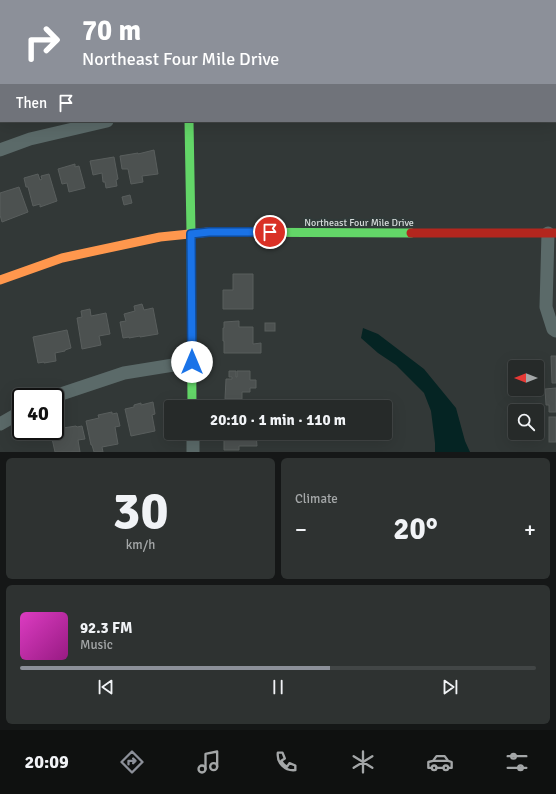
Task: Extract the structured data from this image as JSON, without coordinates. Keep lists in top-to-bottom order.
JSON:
{
  "streets": {
    "street": ["Northeast Four Mile Drive"]
  },
  "north": "left",
  "page": {
    "turn": ["70 m", "Northeast Four Mile Drive"],
    "then": "Then",
    "limit": "40",
    "trip": "20:10 · 1 min · 110 m",
    "tile": [
      ["30", "km/h"],
      "Climate"
    ],
    "heat": ["−", "20°", "+"],
    "song": ["92.3 FM", "Music"],
    "tabs": "20:09"
  }
}
